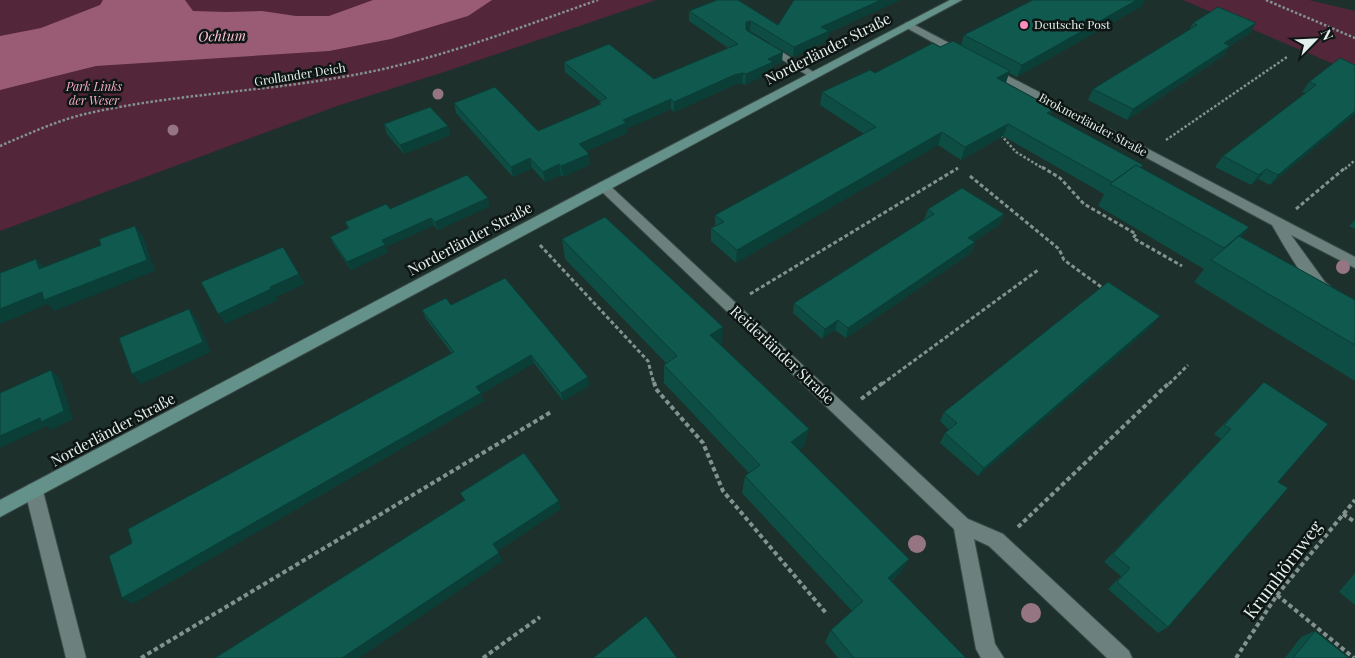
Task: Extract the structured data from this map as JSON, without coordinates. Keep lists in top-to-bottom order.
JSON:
{
  "streets": {
    "street": ["Norderländer Straße", "Brokmerländer Straße", "Reiderländer Straße"],
    "path": ["Grollander Deich", "Krumhörnweg"]
  },
  "crossings": [
    ["Norderländer Straße", "Brokmerländer Straße"],
    ["Norderländer Straße", "Reiderländer Straße"]
  ],
  "water": ["Ochtum"],
  "parks": ["Park Links der Weser"],
  "places": ["Deutsche Post"],
  "north": "top right"
}
